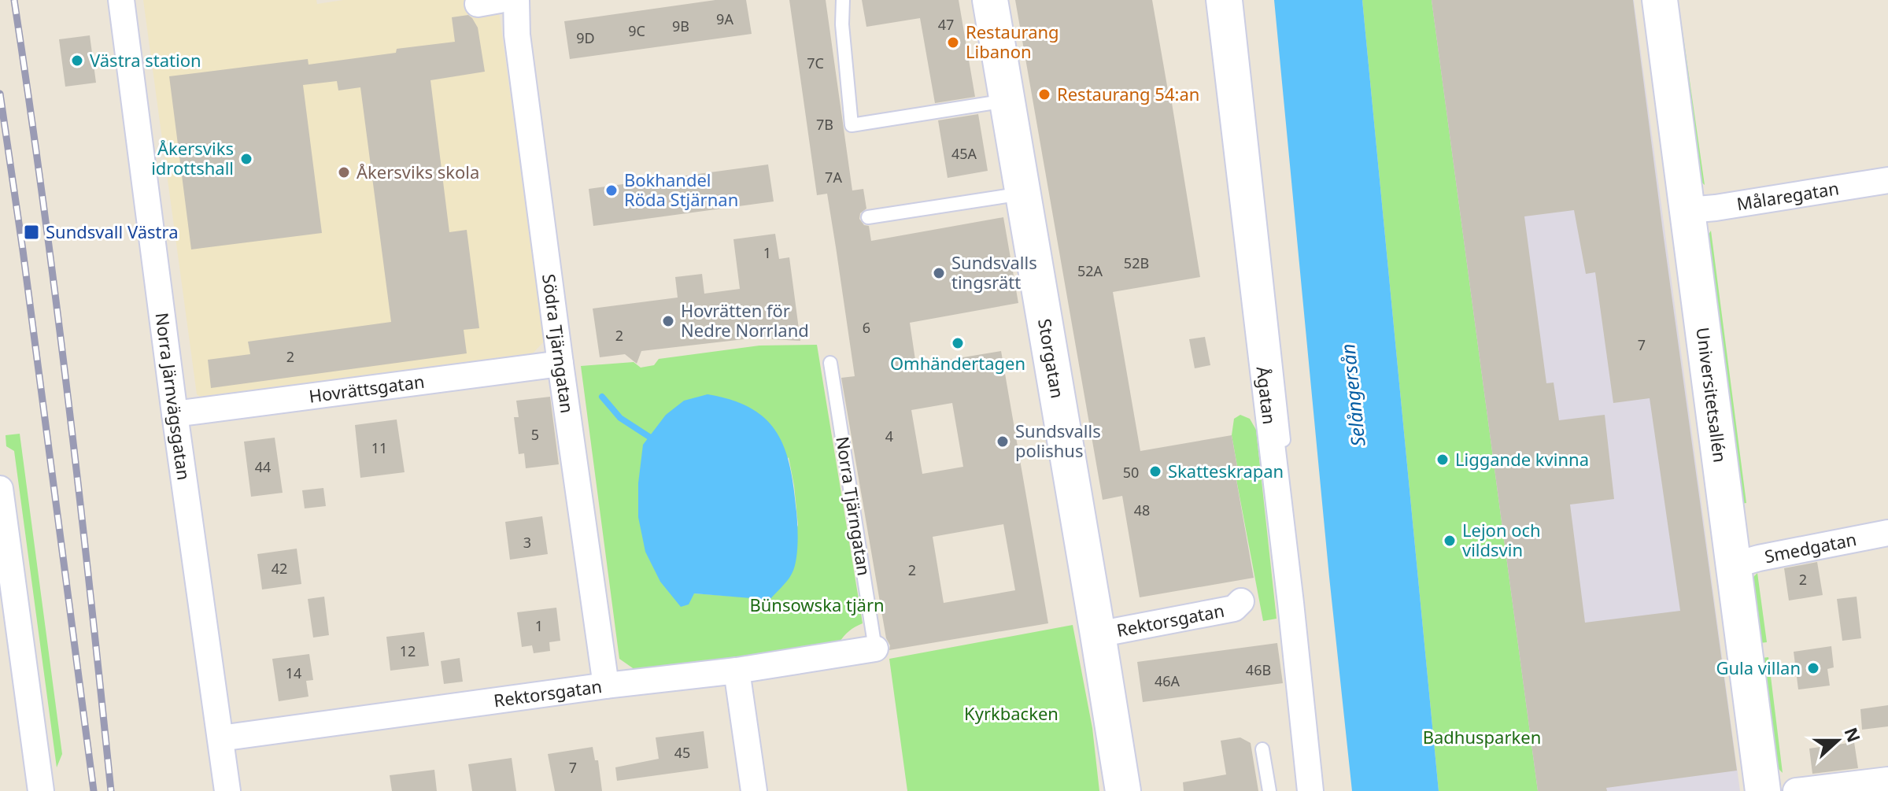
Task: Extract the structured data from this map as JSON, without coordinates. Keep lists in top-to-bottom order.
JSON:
{
  "streets": {
    "street": [
      "Målaregatan",
      "Södra Tjärngatan",
      "Storgatan",
      "Hovrättsgatan",
      "Ågatan",
      "Universitetsallén",
      "Norra Järnvägsgatan",
      "Smedgatan",
      "Rektorsgatan"
    ],
    "lane": ["Norra Tjärngatan"]
  },
  "crossings": [
    ["Målaregatan", "Universitetsallén"],
    ["Södra Tjärngatan", "Hovrättsgatan"],
    ["Södra Tjärngatan", "Rektorsgatan"],
    ["Storgatan", "Rektorsgatan"],
    ["Hovrättsgatan", "Norra Järnvägsgatan"],
    ["Universitetsallén", "Smedgatan"],
    ["Norra Järnvägsgatan", "Rektorsgatan"],
    ["Norra Tjärngatan", "Rektorsgatan"]
  ],
  "water": ["Selångersån"],
  "parks": ["Bünsowska tjärn", "Kyrkbacken", "Badhusparken"],
  "places": {
    "other": [
      "Restaurang Libanon",
      "Västra station",
      "Restaurang 54:an",
      "Åkersviks idrottshall",
      "Åkersviks skola",
      "Bokhandel Röda Stjärnan",
      "Sundsvalls tingsrätt",
      "Hovrätten för Nedre Norrland",
      "Omhändertagen",
      "Sundsvalls polishus",
      "Liggande kvinna",
      "Skatteskrapan",
      "Lejon och vildsvin",
      "Gula villan"
    ],
    "transit": ["Sundsvall Västra"]
  },
  "house_numbers": [
    "9A",
    "47",
    "9B",
    "9C",
    "9D",
    "7C",
    "7B",
    "45A",
    "7A",
    "1",
    "52B",
    "52A",
    "6",
    "2",
    "7",
    "2",
    "5",
    "4",
    "11",
    "44",
    "50",
    "48",
    "3",
    "42",
    "2",
    "2",
    "1",
    "12",
    "46B",
    "14",
    "46A",
    "45",
    "7"
  ],
  "north": "right"
}
